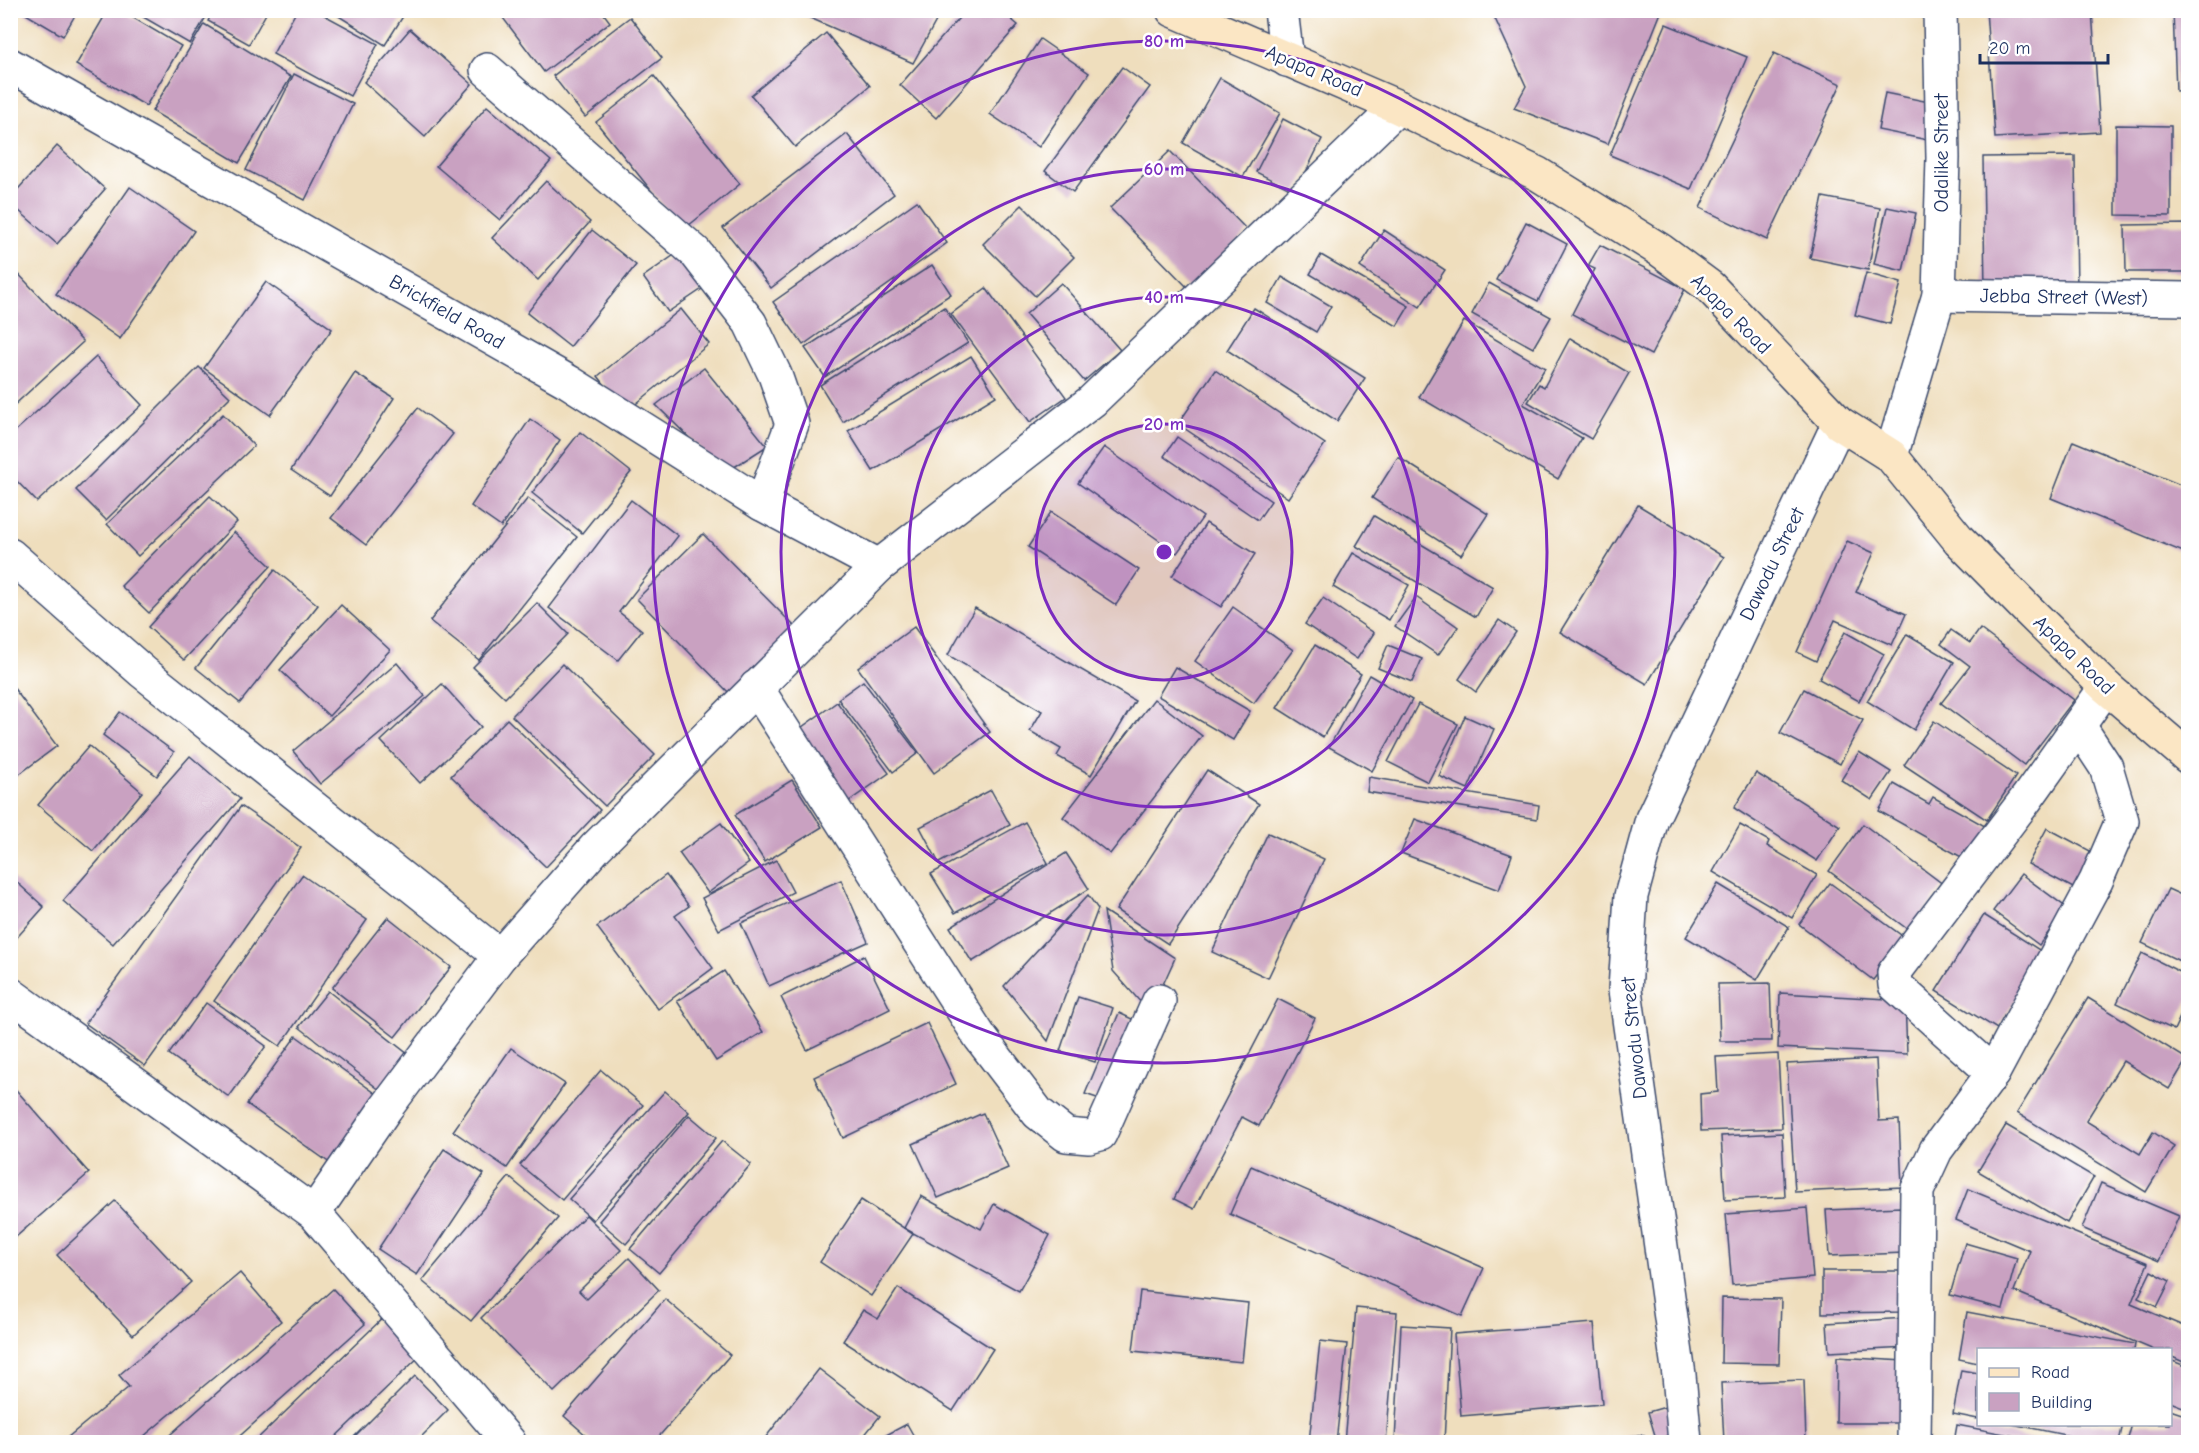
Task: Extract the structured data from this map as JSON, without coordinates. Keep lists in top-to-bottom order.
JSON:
{
  "streets": {
    "street": [
      "Apapa Road",
      "Odalike Street",
      "Jebba Street (West)",
      "Brickfield Road",
      "Dawodu Street"
    ]
  },
  "crossings": [
    ["Apapa Road", "Odalike Street"],
    ["Apapa Road", "Dawodu Street"],
    ["Odalike Street", "Jebba Street (West)"]
  ],
  "legend": ["Road", "Building"],
  "scale_bar": "20 m",
  "rings": [
    "80 m",
    "60 m",
    "40 m",
    "20 m"
  ]
}
